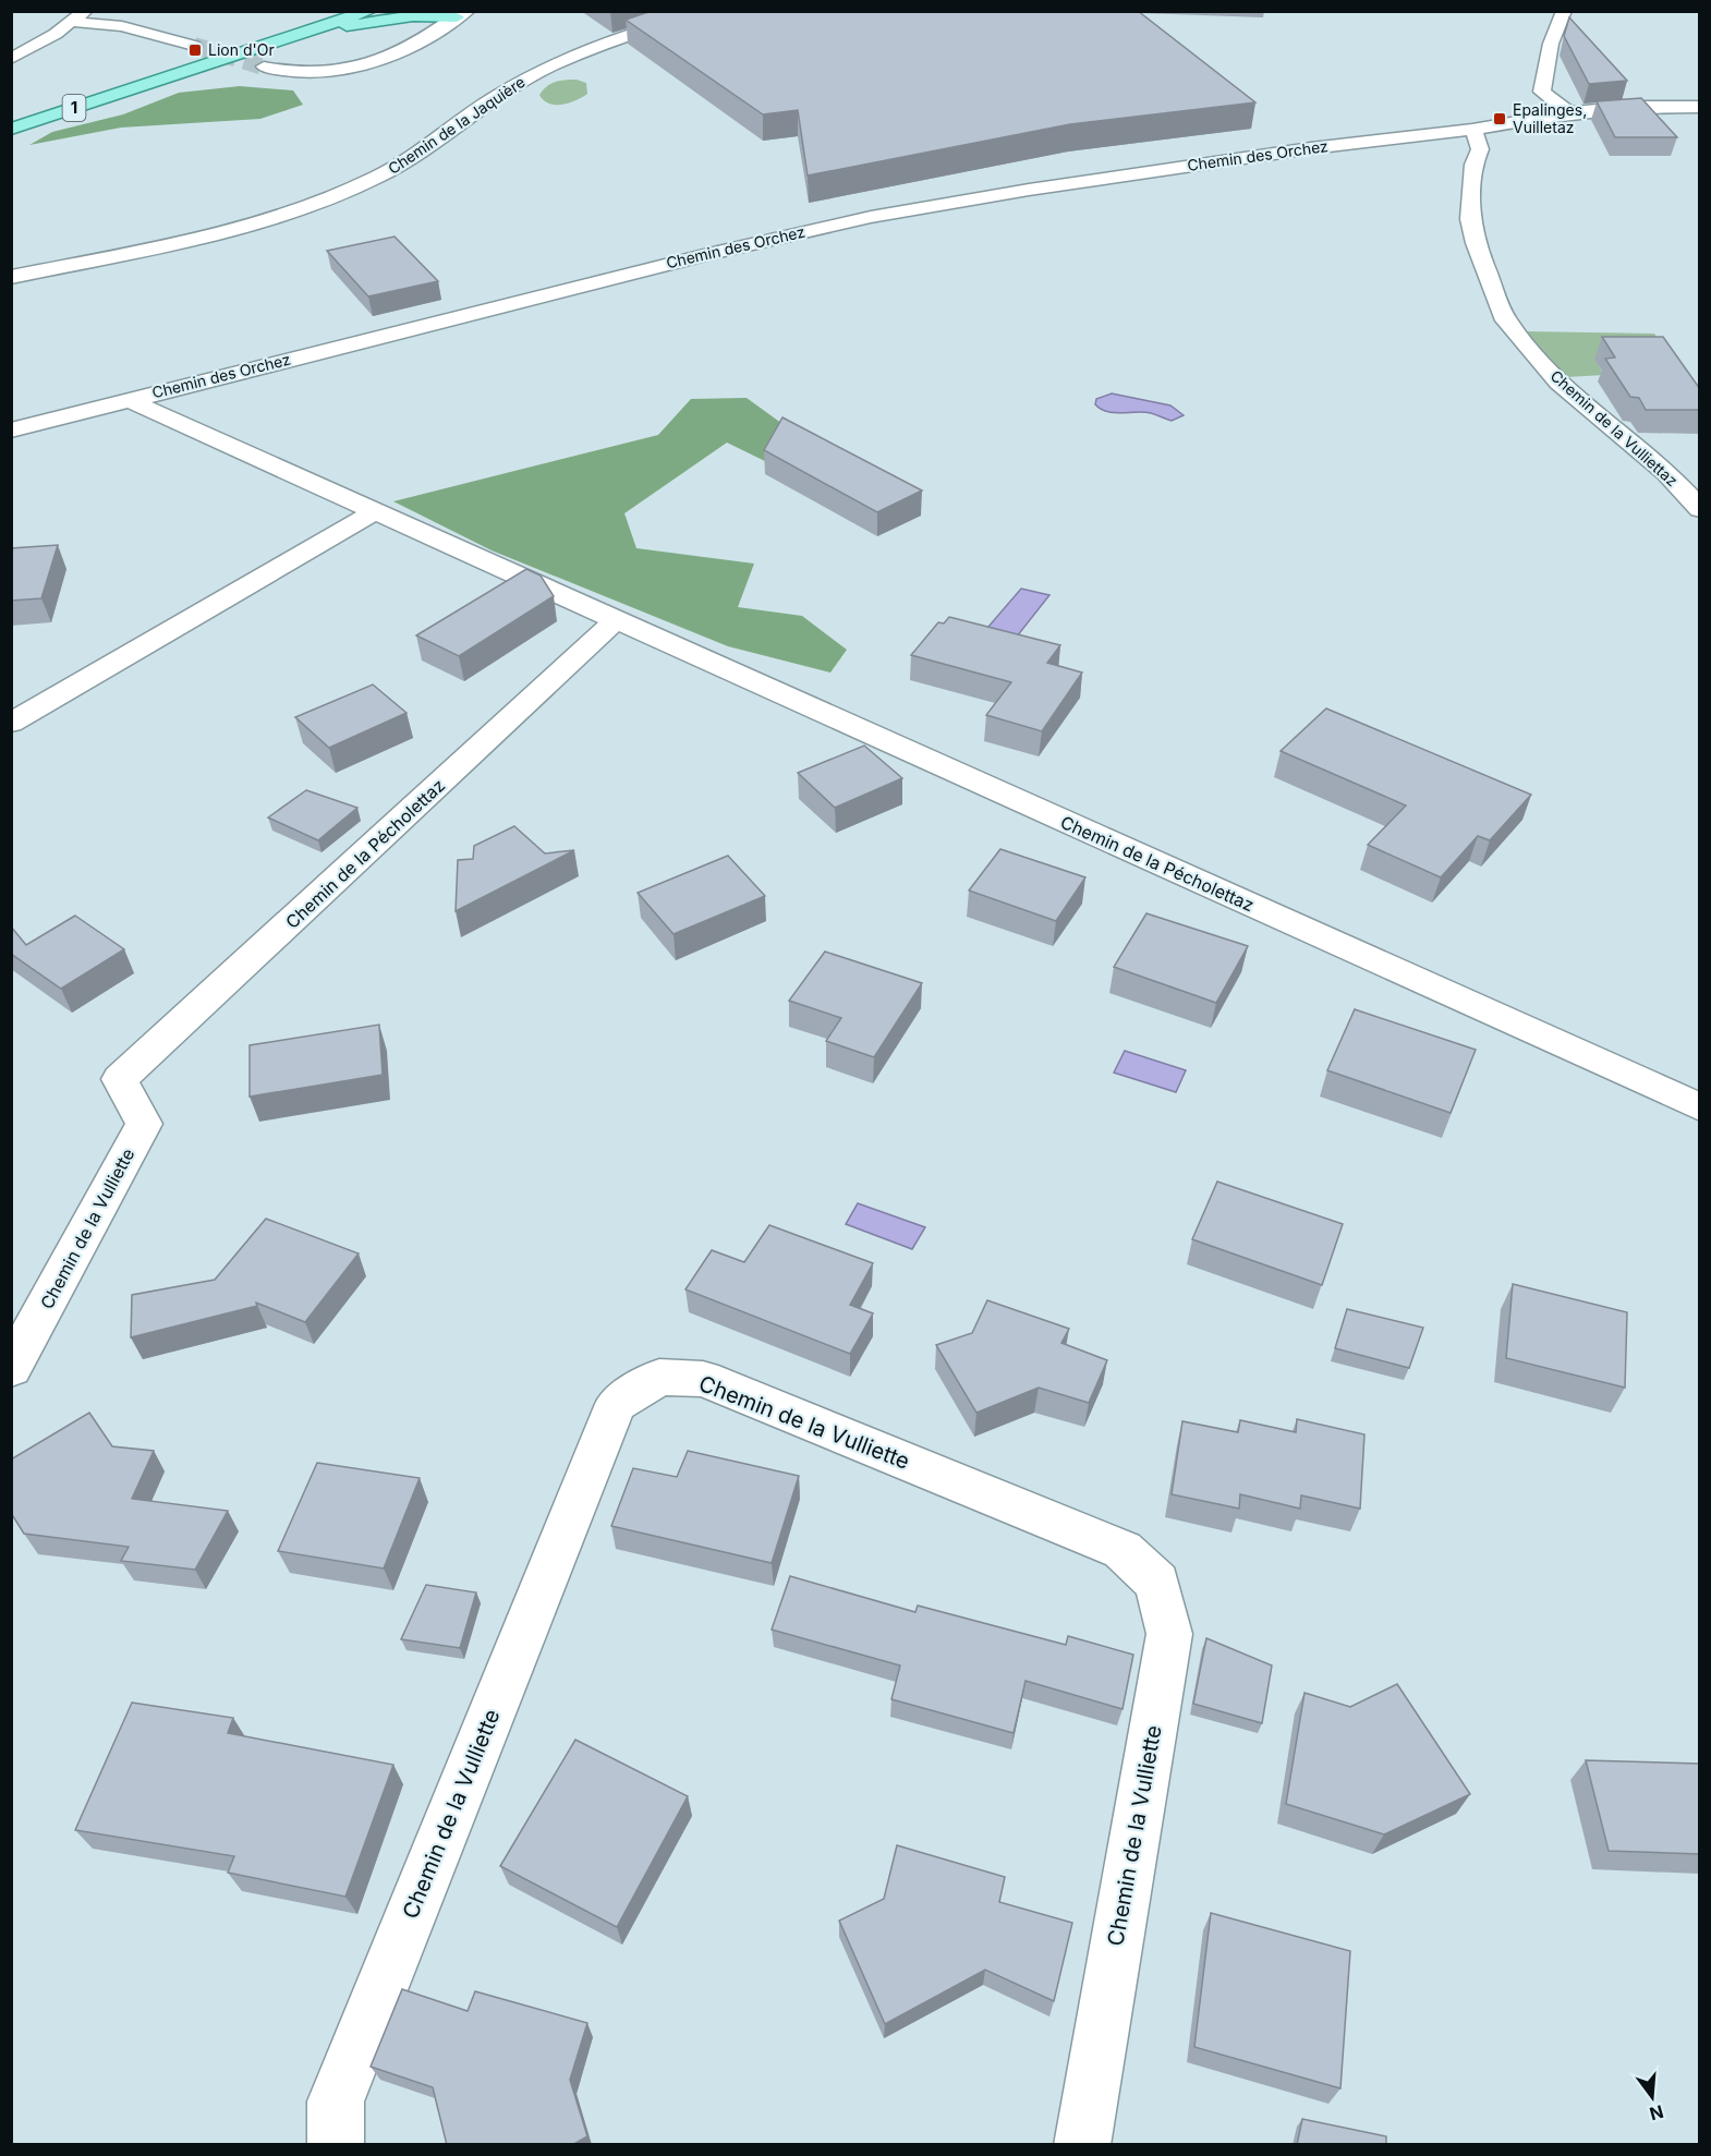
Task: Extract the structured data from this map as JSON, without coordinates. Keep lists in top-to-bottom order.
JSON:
{
  "streets": {
    "main road": ["1"],
    "street": [
      "Chemin de la Jaquière",
      "Chemin des Orchez",
      "Chemin de la Vulliettaz",
      "Chemin de la Pécholettaz",
      "Chemin de la Vulliette"
    ]
  },
  "crossings": [
    ["Chemin des Orchez", "Chemin de la Vulliettaz"],
    ["Chemin des Orchez", "Chemin de la Pécholettaz"],
    ["Chemin de la Pécholettaz", "Chemin de la Vulliette"]
  ],
  "places": {
    "transit": ["Lion d'Or", "Epalinges, Vuilletaz"]
  },
  "north": "bottom"
}
